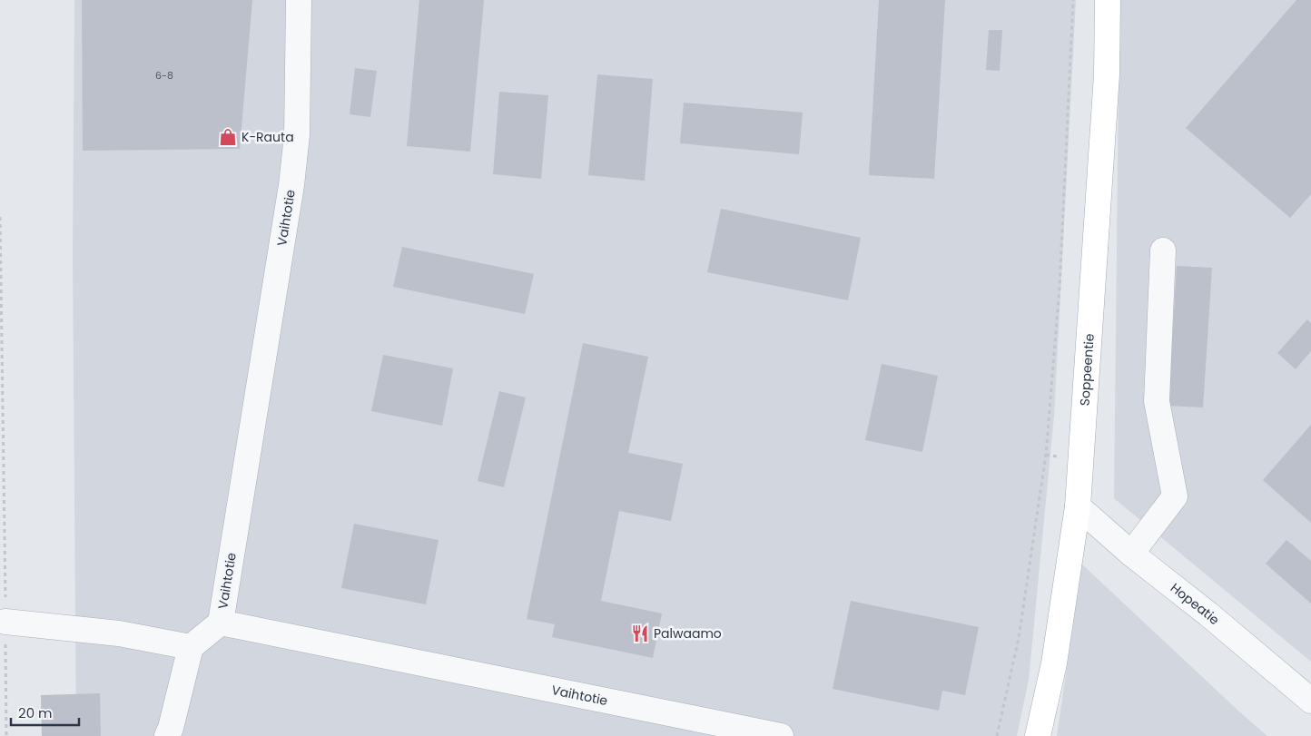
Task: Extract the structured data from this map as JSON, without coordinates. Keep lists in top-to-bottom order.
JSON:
{
  "streets": {
    "main road": ["Soppeentie"],
    "street": ["Vaihtotie", "Hopeatie"]
  },
  "crossings": [
    ["Soppeentie", "Hopeatie"]
  ],
  "places": {
    "shop": ["K-Rauta"],
    "restaurant": ["Palwaamo"]
  },
  "house_numbers": ["6-8"],
  "scale_bar": "20 m"
}
